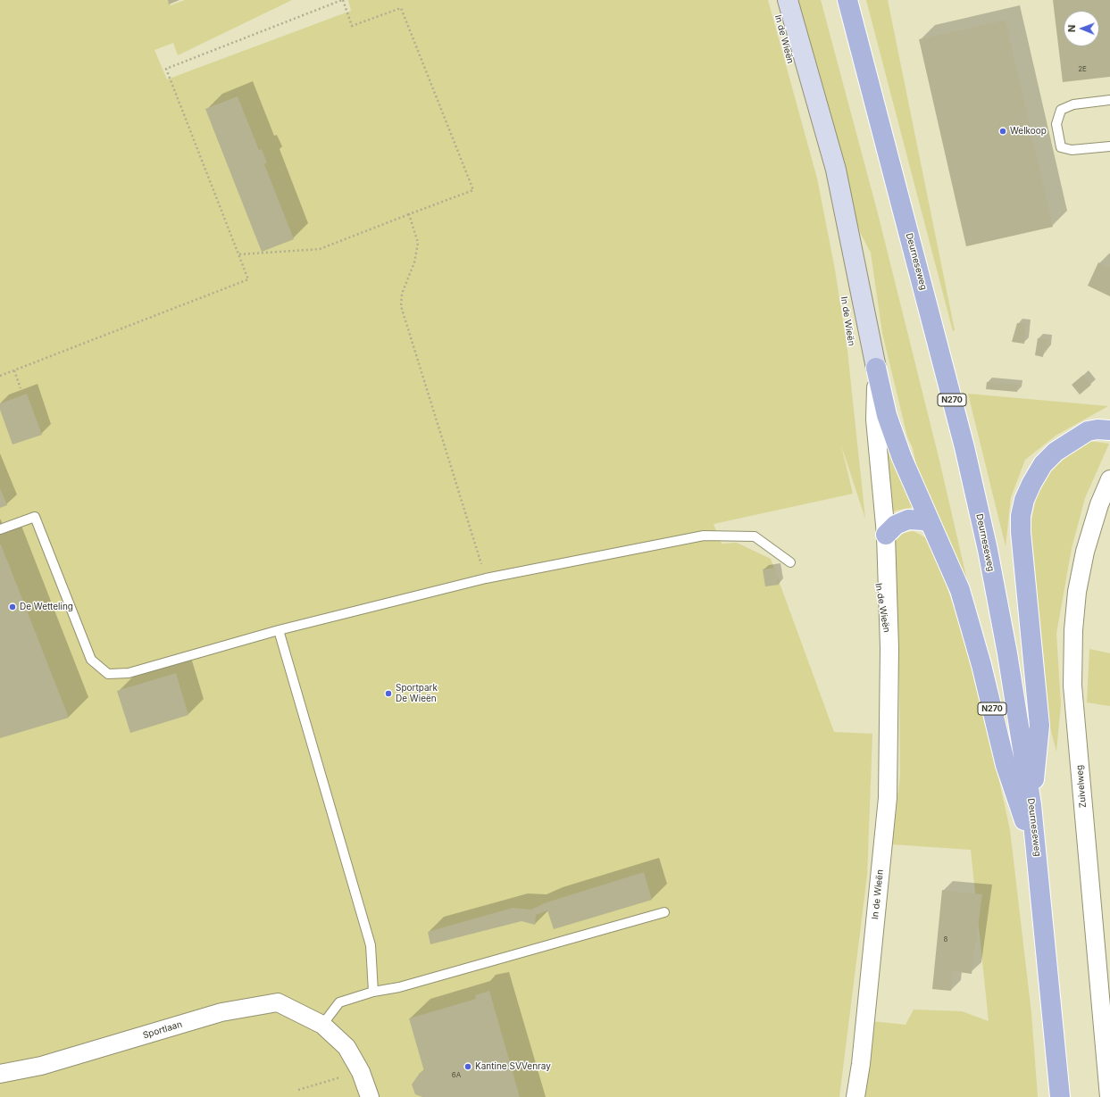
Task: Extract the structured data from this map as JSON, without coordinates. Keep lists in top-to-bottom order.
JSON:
{
  "streets": {
    "main road": ["In de Wieën", "Deurneseweg", "N270"],
    "street": ["Zuivelweg", "Sportlaan"]
  },
  "crossings": [
    ["In de Wieën", "N270"],
    ["Deurneseweg", "N270"]
  ],
  "places": [
    "Welkoop",
    "De Wetteling",
    "Sportpark De Wieën",
    "Kantine SVVenray"
  ],
  "house_numbers": ["2E", "8", "6A"],
  "north": "left"
}
